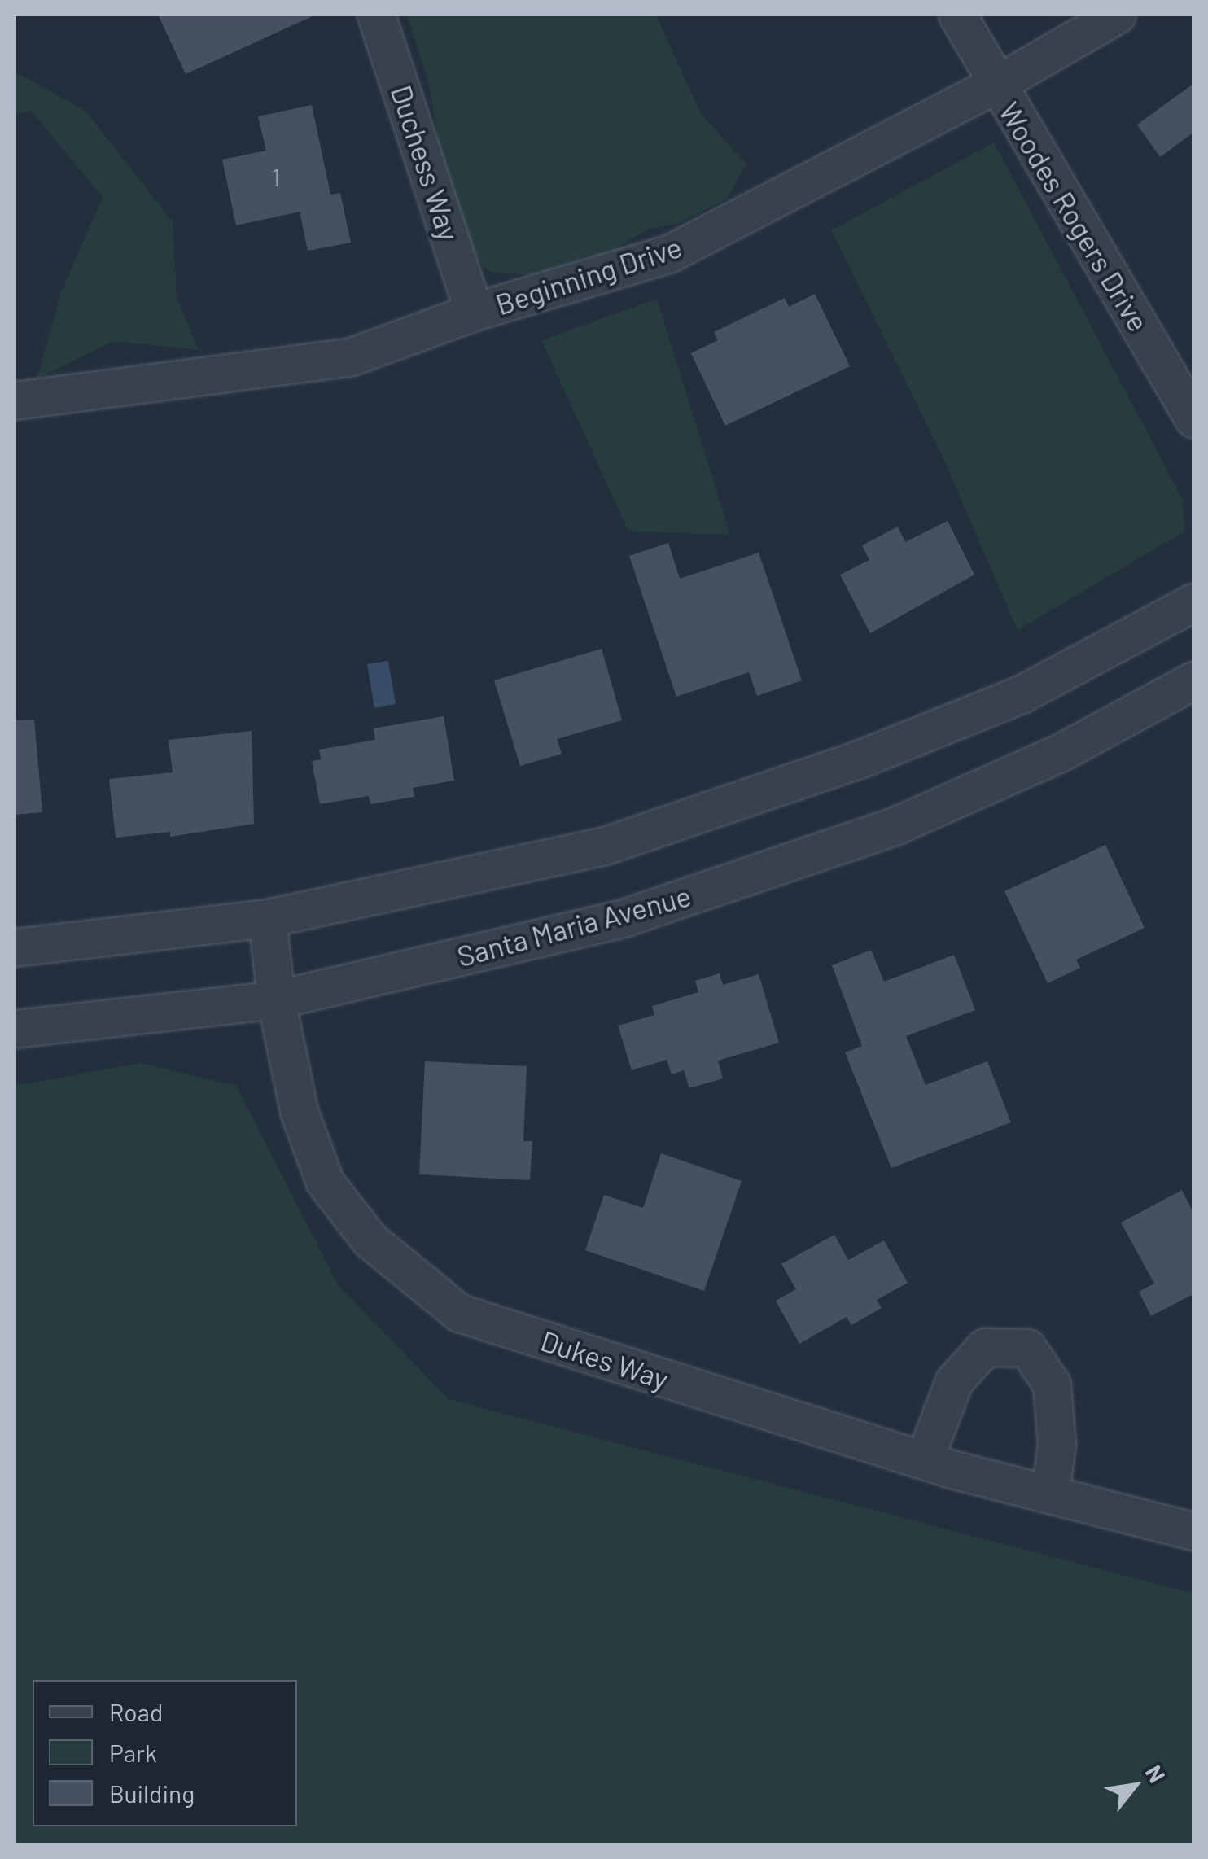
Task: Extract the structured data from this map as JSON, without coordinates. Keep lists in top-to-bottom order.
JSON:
{
  "streets": {
    "street": [
      "Duchess Way",
      "Woodes Rogers Drive",
      "Beginning Drive",
      "Santa Maria Avenue",
      "Dukes Way"
    ]
  },
  "crossings": [
    ["Duchess Way", "Beginning Drive"],
    ["Woodes Rogers Drive", "Beginning Drive"],
    ["Santa Maria Avenue", "Dukes Way"]
  ],
  "house_numbers": ["1"],
  "legend": ["Road", "Park", "Building"],
  "north": "top right"
}
